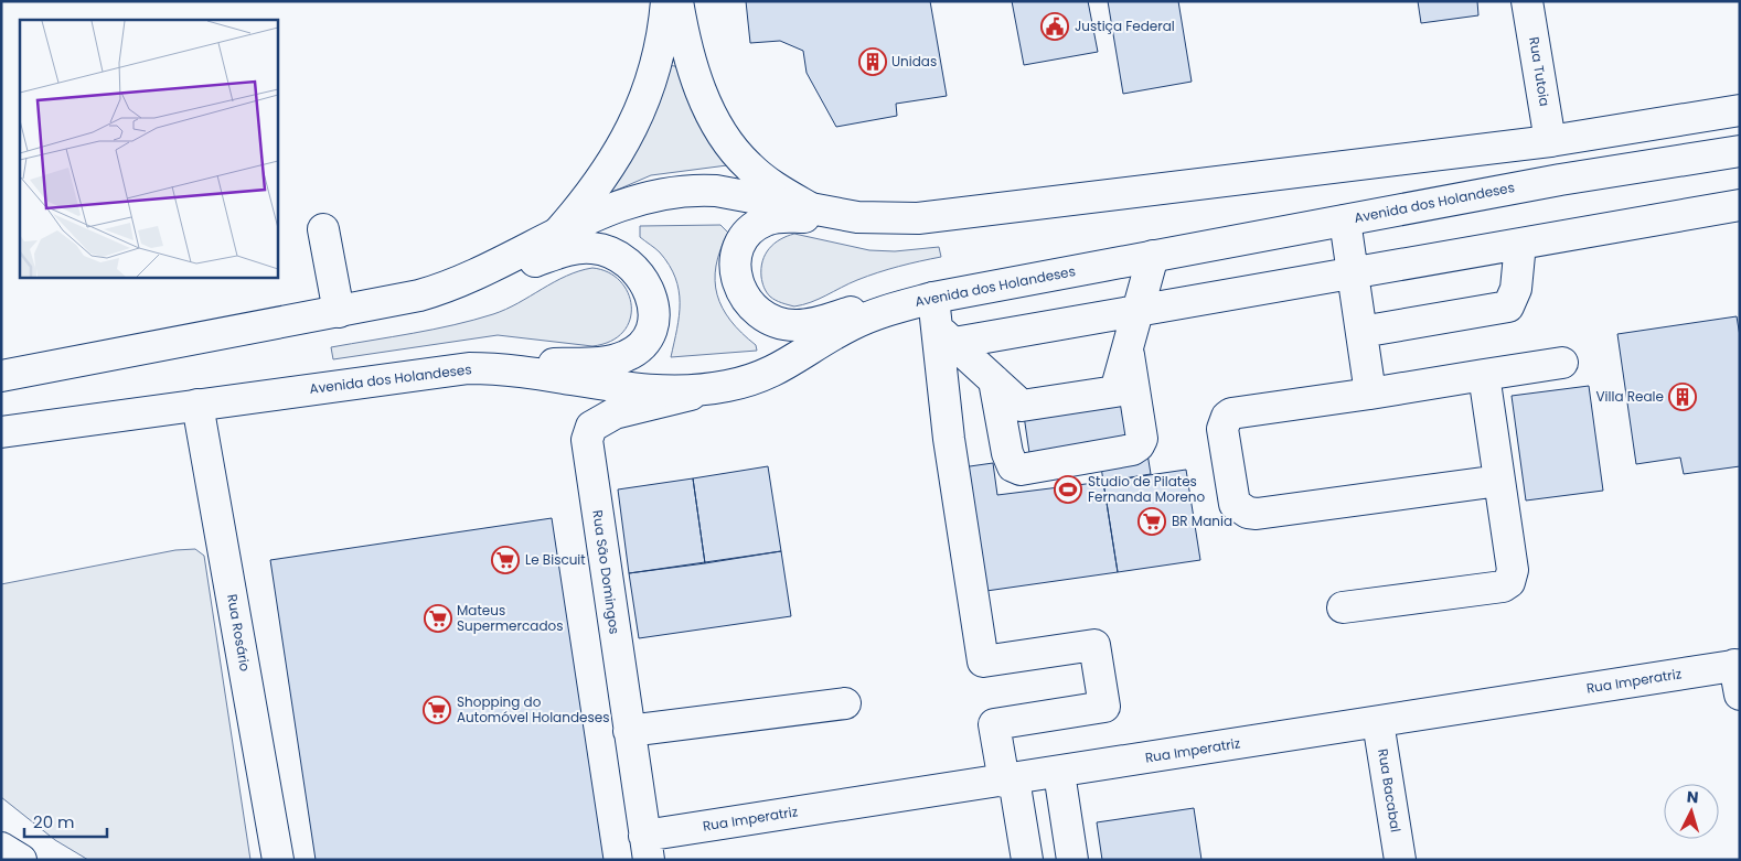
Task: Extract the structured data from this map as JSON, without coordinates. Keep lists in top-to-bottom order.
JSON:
{
  "streets": {
    "main road": [
      "Rua Tutoia",
      "Avenida dos Holandeses",
      "Rua São Domingos",
      "Rua Rosário",
      "Rua Imperatriz",
      "Rua Bacabal"
    ]
  },
  "crossings": [
    ["Avenida dos Holandeses", "Rua São Domingos"],
    ["Avenida dos Holandeses", "Rua Rosário"],
    ["Rua São Domingos", "Rua Imperatriz"],
    ["Rua Imperatriz", "Rua Bacabal"]
  ],
  "places": {
    "public building": ["Justiça Federal"],
    "building": ["Unidas", "Villa Reale"],
    "sports": ["Studio de Pilates Fernanda Moreno"],
    "supermarket": [
      "BR Mania",
      "Le Biscuit",
      "Mateus Supermercados",
      "Shopping do Automóvel Holandeses"
    ]
  },
  "scale_bar": "20 m",
  "north": "top"
}
